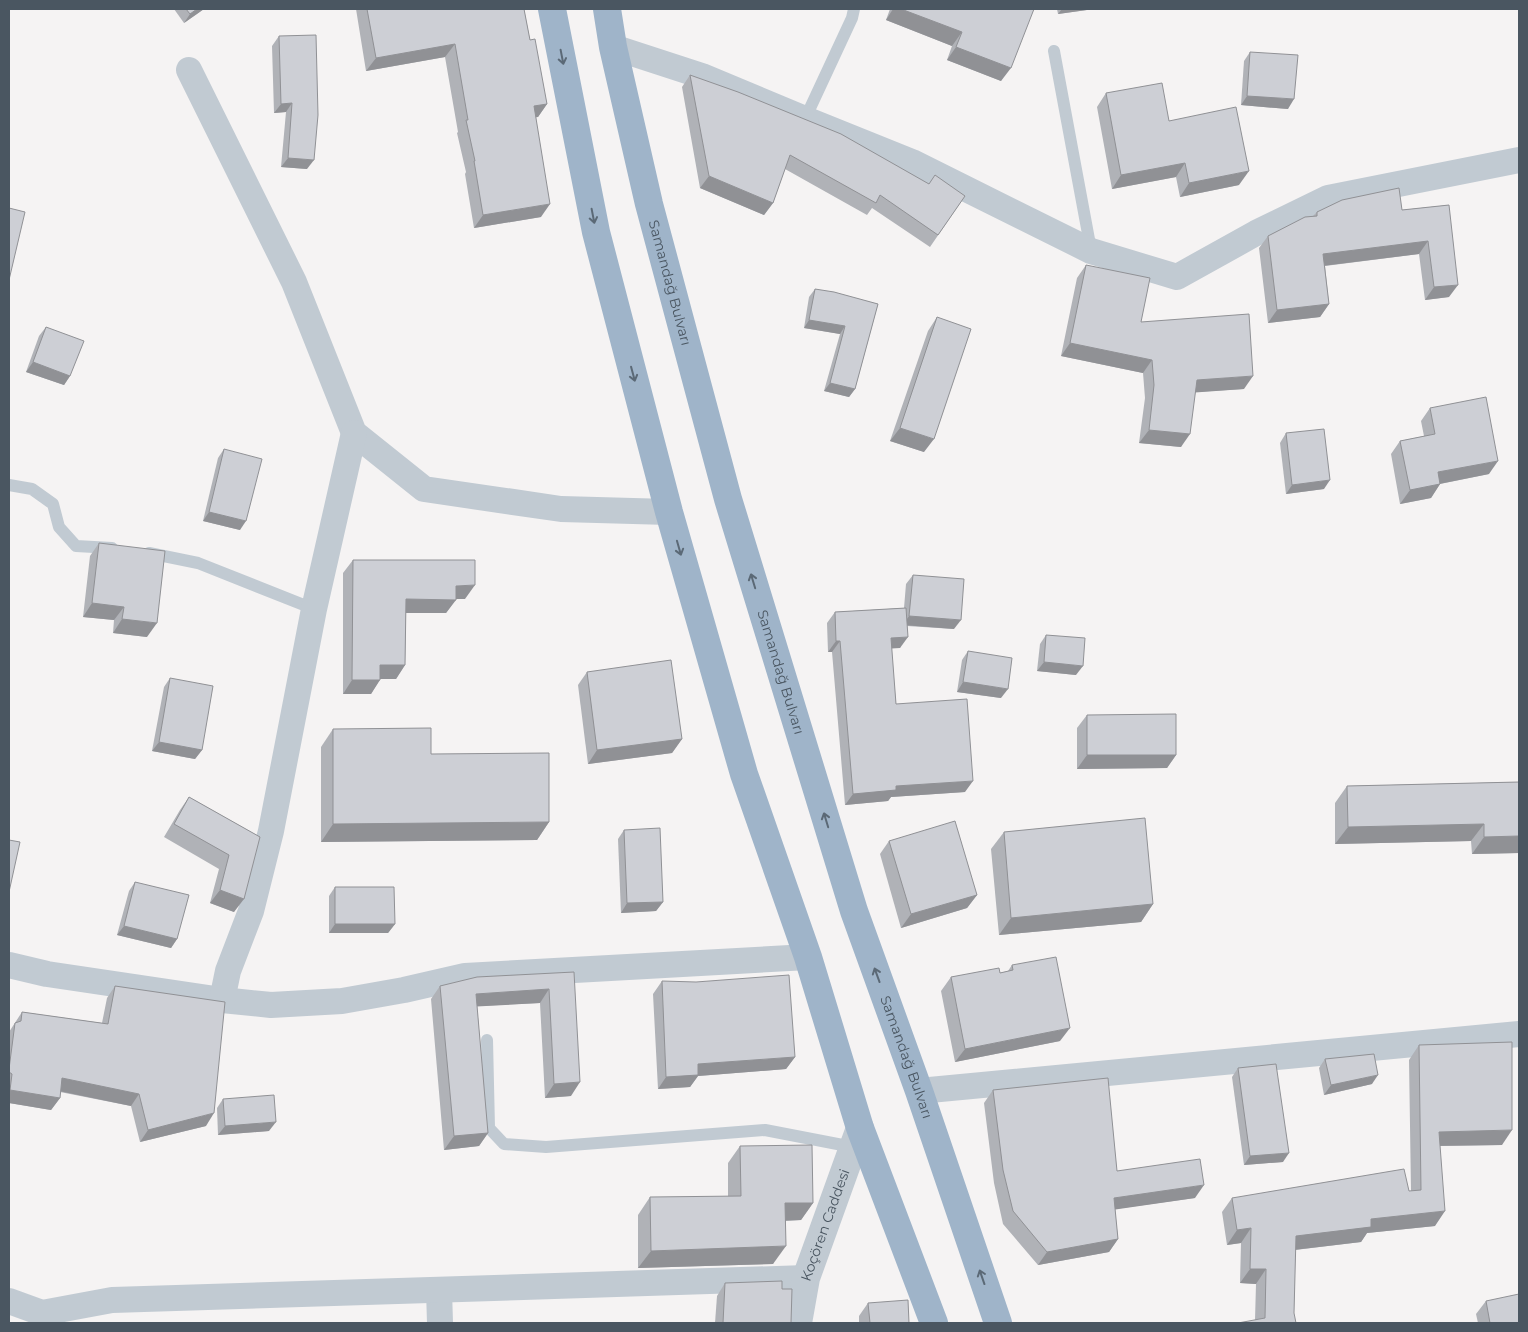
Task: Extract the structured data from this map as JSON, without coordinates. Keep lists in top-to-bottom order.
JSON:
{
  "streets": {
    "highway": ["Samandağ Bulvarı"],
    "street": ["Koçören Caddesi"]
  }
}
